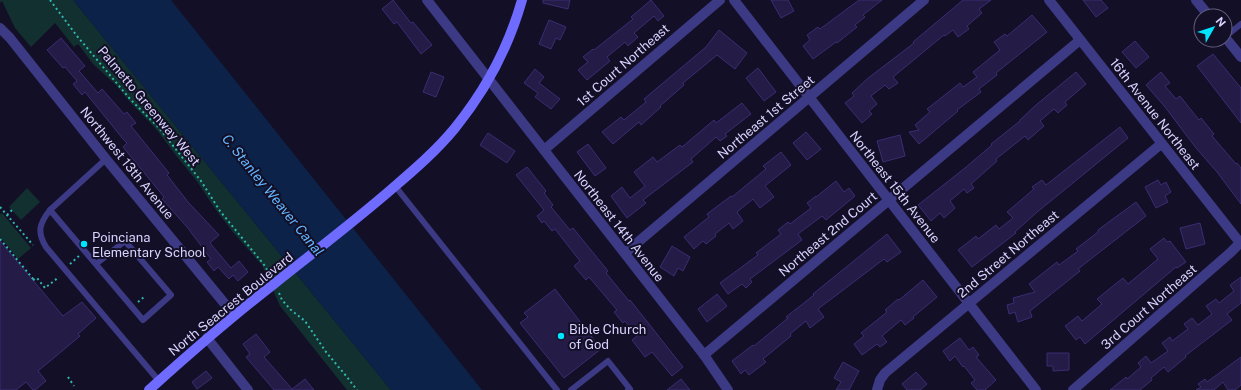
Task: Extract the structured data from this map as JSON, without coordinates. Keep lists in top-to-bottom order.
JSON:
{
  "streets": {
    "street": [
      "1st Court Northeast",
      "16th Avenue Northeast",
      "Northeast 1st Street",
      "Northwest 13th Avenue",
      "Northeast 15th Avenue",
      "Northeast 14th Avenue",
      "Northeast 2nd Court",
      "2nd Street Northeast",
      "North Seacrest Boulevard",
      "3rd Court Northeast"
    ],
    "path": ["Palmetto Greenway West"]
  },
  "crossings": [
    ["1st Court Northeast", "Northeast 14th Avenue"],
    ["Palmetto Greenway West", "North Seacrest Boulevard"],
    ["16th Avenue Northeast", "Northeast 2nd Court"],
    ["16th Avenue Northeast", "2nd Street Northeast"],
    ["16th Avenue Northeast", "3rd Court Northeast"],
    ["Northeast 1st Street", "Northeast 15th Avenue"],
    ["Northeast 1st Street", "Northeast 14th Avenue"],
    ["Northwest 13th Avenue", "North Seacrest Boulevard"],
    ["Northeast 15th Avenue", "Northeast 2nd Court"],
    ["Northeast 15th Avenue", "2nd Street Northeast"],
    ["Northeast 14th Avenue", "Northeast 2nd Court"],
    ["Northeast 14th Avenue", "North Seacrest Boulevard"]
  ],
  "water": ["C. Stanley Weaver Canal"],
  "places": ["Poinciana Elementary School", "Bible Church of God"],
  "north": "top right"
}
